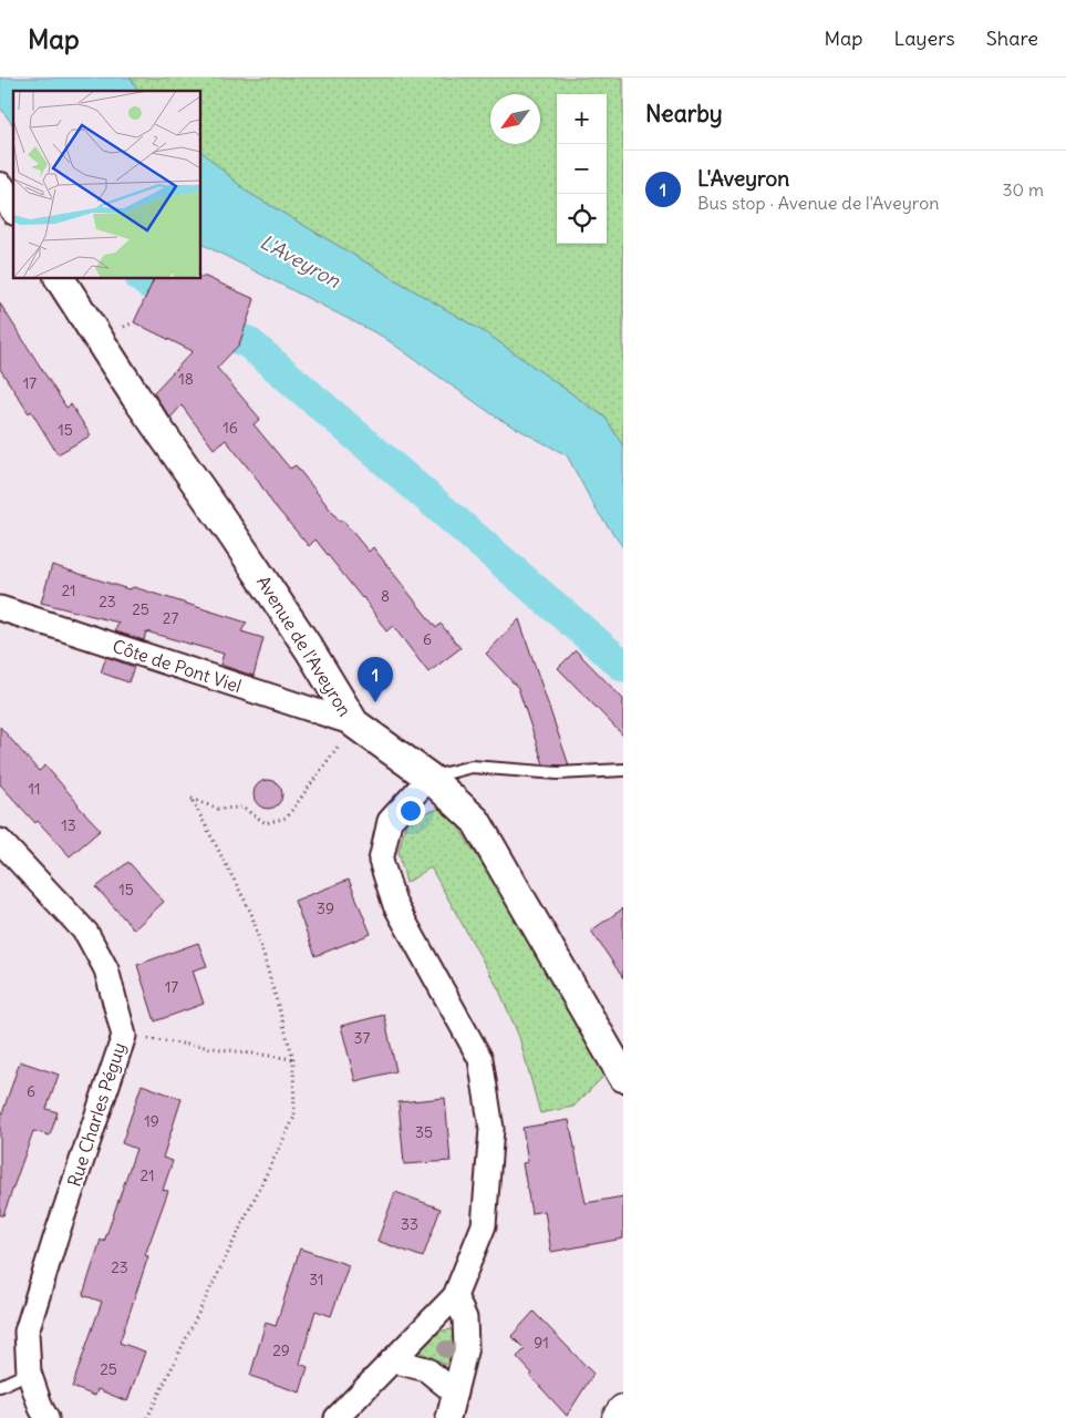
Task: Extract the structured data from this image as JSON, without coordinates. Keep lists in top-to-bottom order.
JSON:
{
  "streets": {
    "street": ["Avenue de l'Aveyron", "Côte de Pont Viel", "Rue Charles Péguy"]
  },
  "crossings": [
    ["Avenue de l'Aveyron", "Côte de Pont Viel"]
  ],
  "water": ["L'Aveyron"],
  "house_numbers": [
    "18",
    "17",
    "16",
    "15",
    "21",
    "8",
    "23",
    "25",
    "27",
    "6",
    "11",
    "13",
    "15",
    "39",
    "17",
    "37",
    "6",
    "19",
    "35",
    "21",
    "33",
    "23",
    "31",
    "91",
    "29",
    "25"
  ],
  "north": "bottom left",
  "page": {
    "header": "Map",
    "nav": ["Map", "Layers", "Share"],
    "heading": "Nearby",
    "map_buttons": ["+", "−"],
    "list": [
      {
        "mark": "1",
        "name": "L'Aveyron",
        "note": "Bus stop · Avenue de l'Aveyron",
        "value": "30 m"
      }
    ],
    "pins": "1"
  }
}
